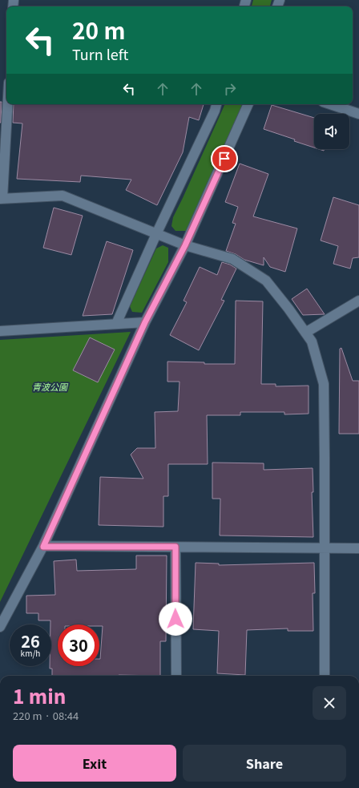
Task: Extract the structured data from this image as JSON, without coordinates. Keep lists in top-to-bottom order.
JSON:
{
  "parks": ["青波公園"],
  "page": {
    "turn": ["20 m", "Turn left"],
    "speed": "26 km/h",
    "limit": "30",
    "heading": ["1 min", "220 m · 08:44"],
    "buttons": ["Exit", "Share"]
  }
}
